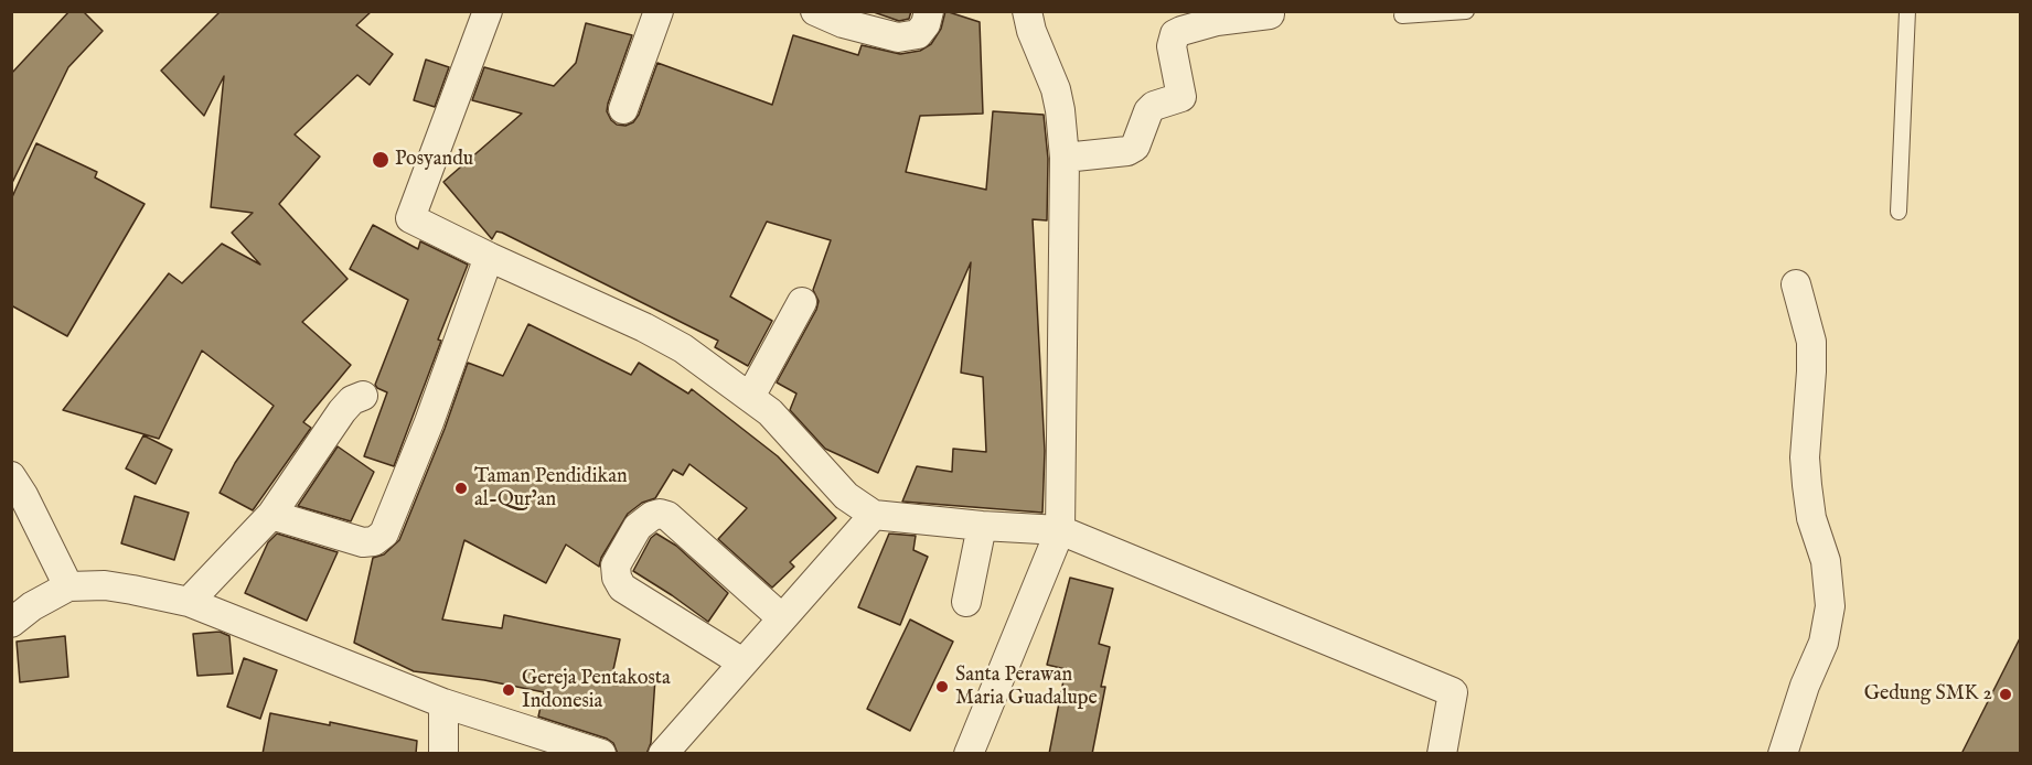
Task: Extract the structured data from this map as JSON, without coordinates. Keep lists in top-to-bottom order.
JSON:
{
  "places": [
    "Posyandu",
    "Taman Pendidikan al-Qur’an",
    "Santa Perawan Maria Guadalupe",
    "Gereja Pentakosta Indonesia",
    "Gedung SMK 2"
  ]
}
